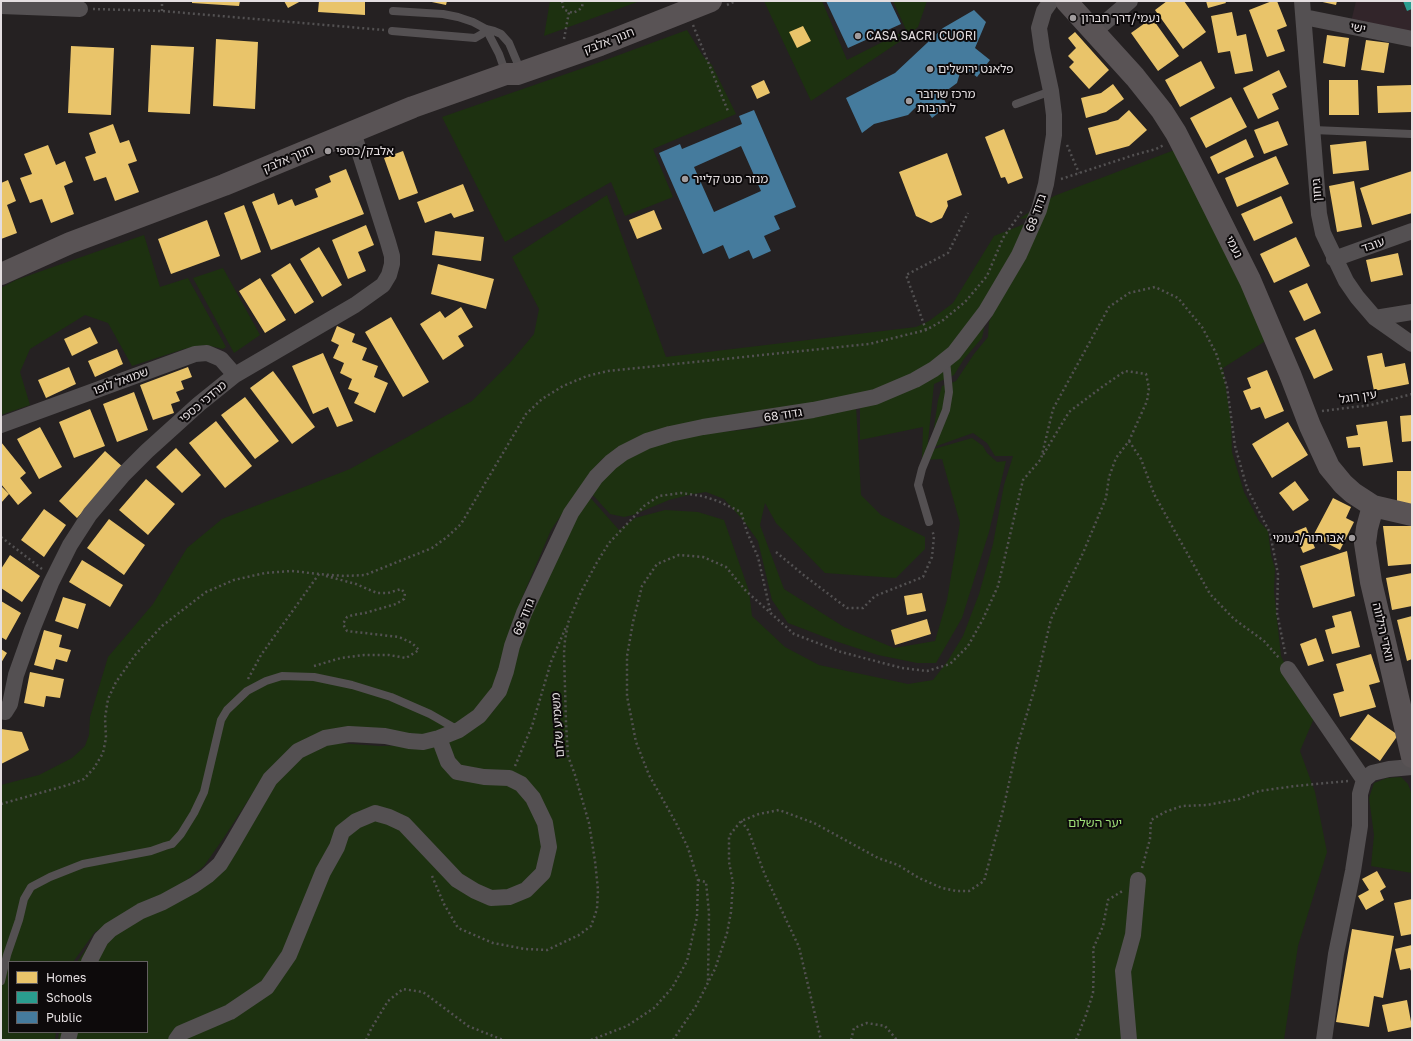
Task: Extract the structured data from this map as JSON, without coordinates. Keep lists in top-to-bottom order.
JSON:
{
  "streets": {
    "street": [
      "ישי",
      "חנוך אלבק",
      "גיחון",
      "גדוד 68",
      "עובד",
      "נעמי",
      "שמואל לופו",
      "מרדכי כספי",
      "וואדי הילווה"
    ],
    "path": ["עין רוגל", "משמיע שלום"]
  },
  "crossings": [
    ["ישי", "גיחון"],
    ["חנוך אלבק", "מרדכי כספי"],
    ["גיחון", "עובד"],
    ["נעמי", "עין רוגל"],
    ["נעמי", "וואדי הילווה"],
    ["שמואל לופו", "מרדכי כספי"]
  ],
  "parks": ["יער השלום"],
  "places": [
    "נעמי/דרך חברון",
    "CASA SACRI CUORI",
    "פלאנט ירושלים",
    "מרכז שרובר לתרבות",
    "אלבק/כספי",
    "מנזר סנט קלייר",
    "אבו תור/נעומי"
  ],
  "legend": ["Homes", "Schools", "Public"]
}
